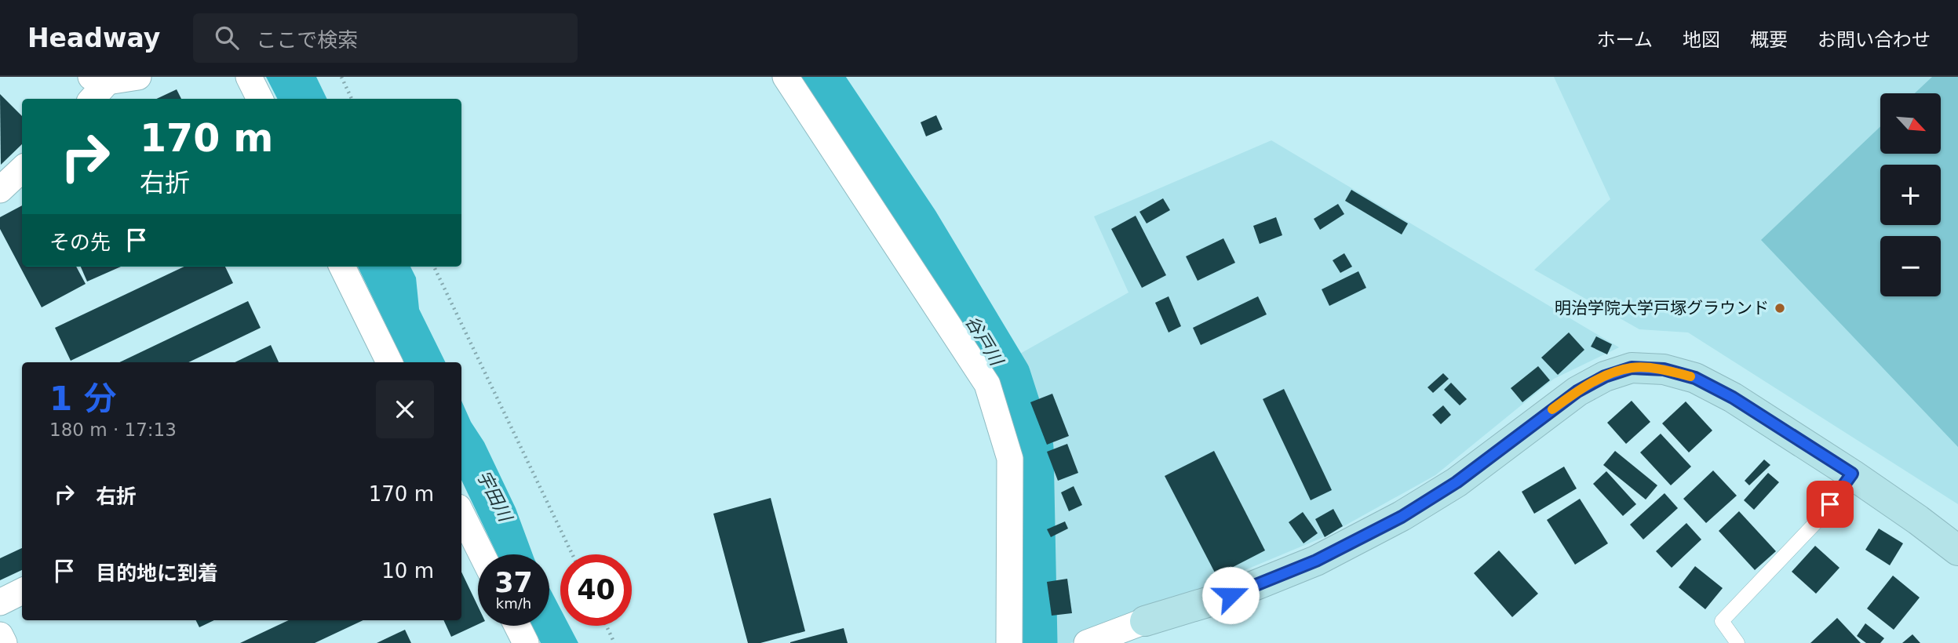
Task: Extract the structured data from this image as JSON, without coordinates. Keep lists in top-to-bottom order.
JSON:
{
  "water": ["谷戸川", "宇田川"],
  "places": ["明治学院大学戸塚グラウンド"],
  "north": "bottom right",
  "page": {
    "header": "Headway",
    "search": "ここで検索",
    "nav": [
      "ホーム",
      "地図",
      "概要",
      "お問い合わせ"
    ],
    "map_buttons": ["+", "−"],
    "turn": ["170 m", "右折"],
    "then": "その先",
    "heading": ["1 分", "180 m · 17:13"],
    "list": [
      {
        "name": "右折",
        "value": "170 m"
      },
      {
        "name": "目的地に到着",
        "value": "10 m"
      }
    ],
    "speed": "37 km/h",
    "limit": "40"
  }
}
